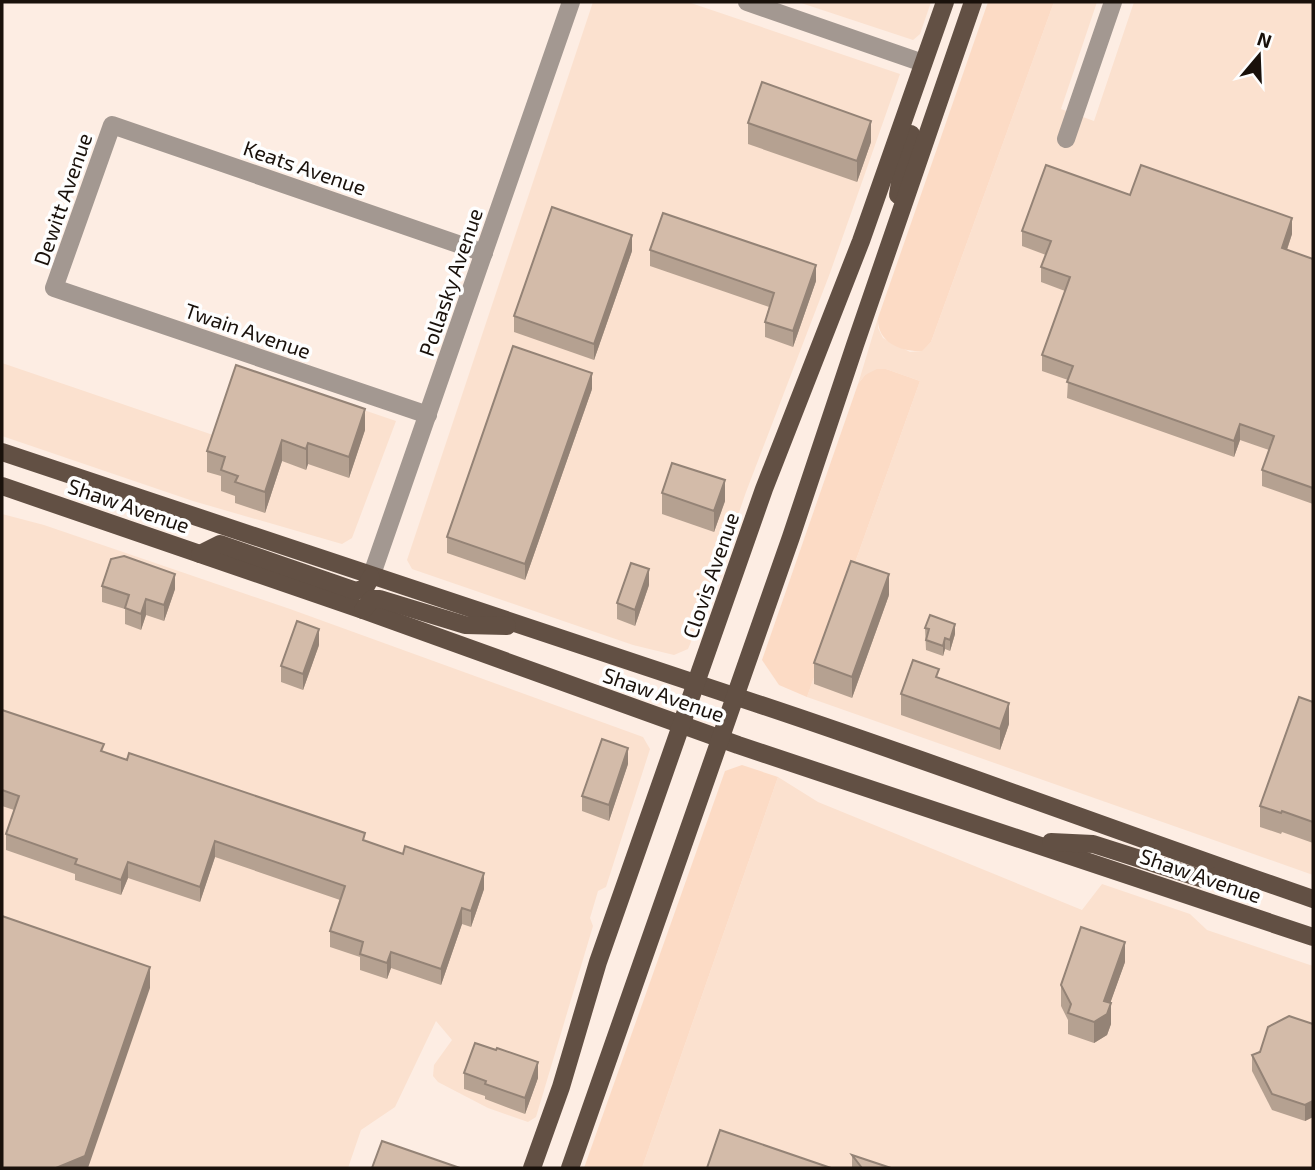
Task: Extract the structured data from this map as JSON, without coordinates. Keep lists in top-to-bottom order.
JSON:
{
  "streets": {
    "main road": ["Shaw Avenue", "Clovis Avenue"],
    "street": [
      "Keats Avenue",
      "Dewitt Avenue",
      "Pollasky Avenue",
      "Twain Avenue"
    ]
  },
  "crossings": [
    ["Keats Avenue", "Dewitt Avenue"],
    ["Keats Avenue", "Pollasky Avenue"],
    ["Dewitt Avenue", "Twain Avenue"],
    ["Pollasky Avenue", "Twain Avenue"],
    ["Pollasky Avenue", "Shaw Avenue"],
    ["Shaw Avenue", "Clovis Avenue"]
  ],
  "north": "top"
}
